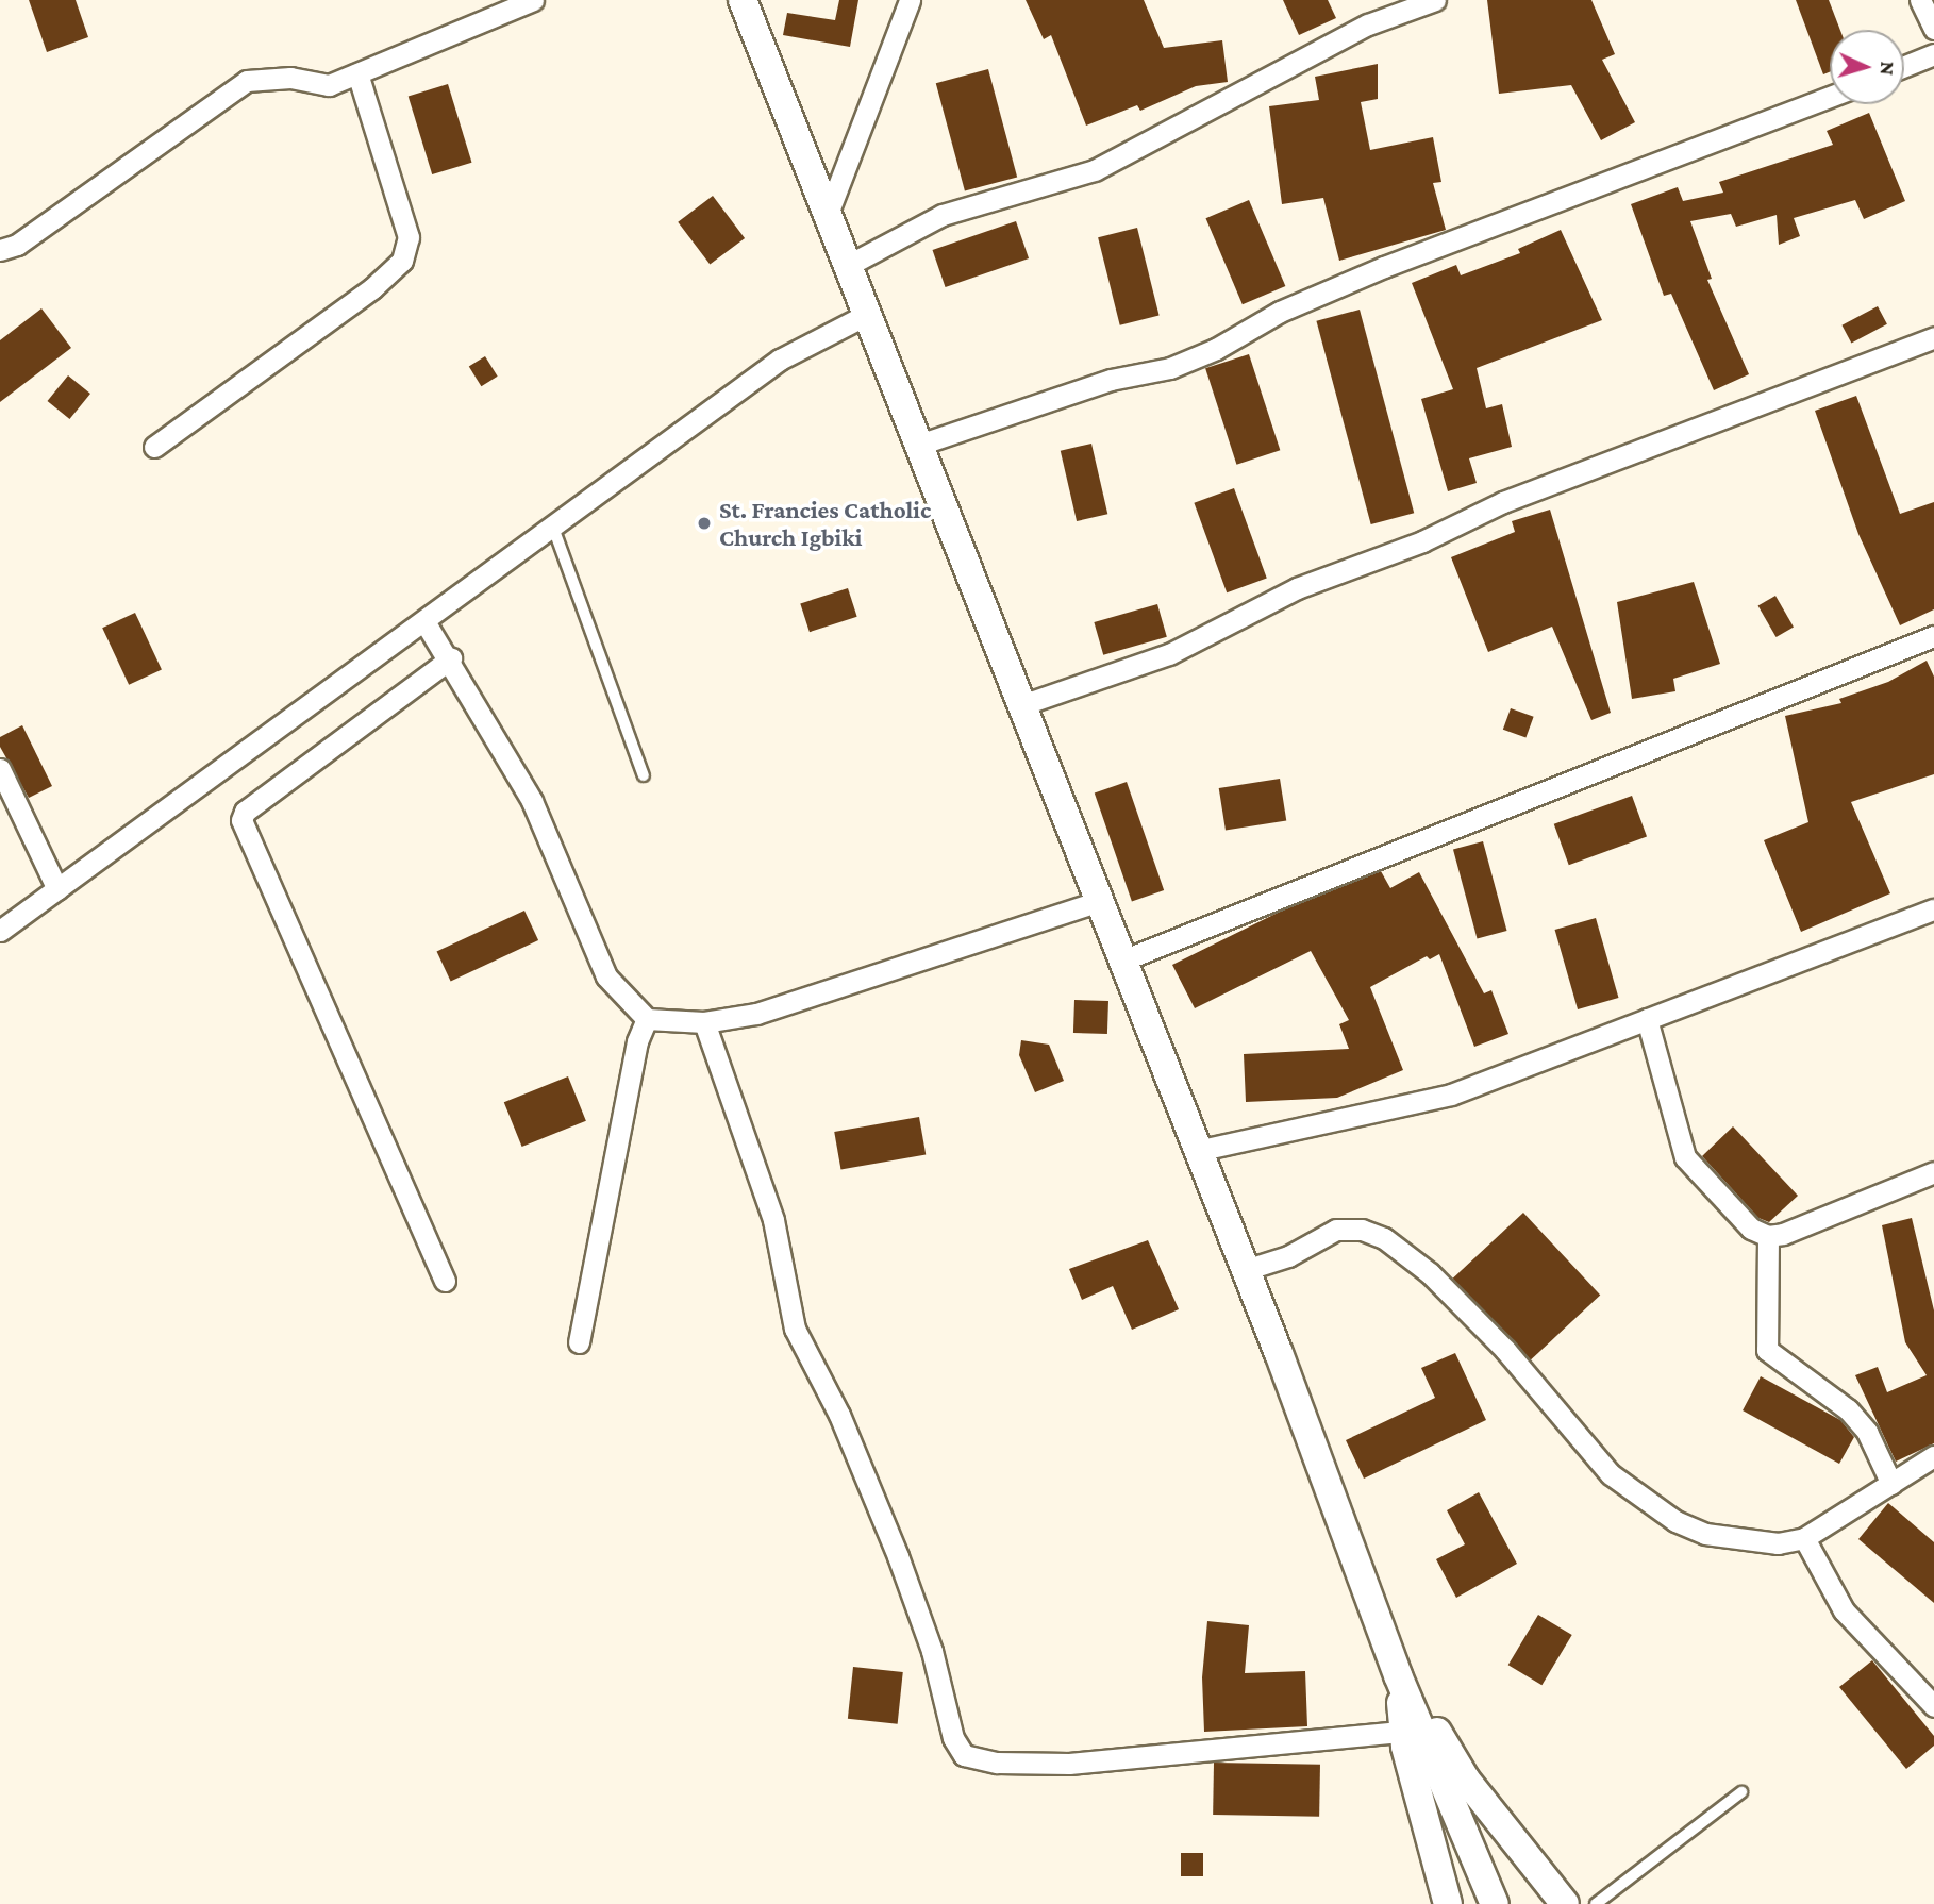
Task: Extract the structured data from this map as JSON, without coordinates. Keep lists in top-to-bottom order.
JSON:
{
  "places": ["St. Francies Catholic Church Igbiki"],
  "north": "right"
}
